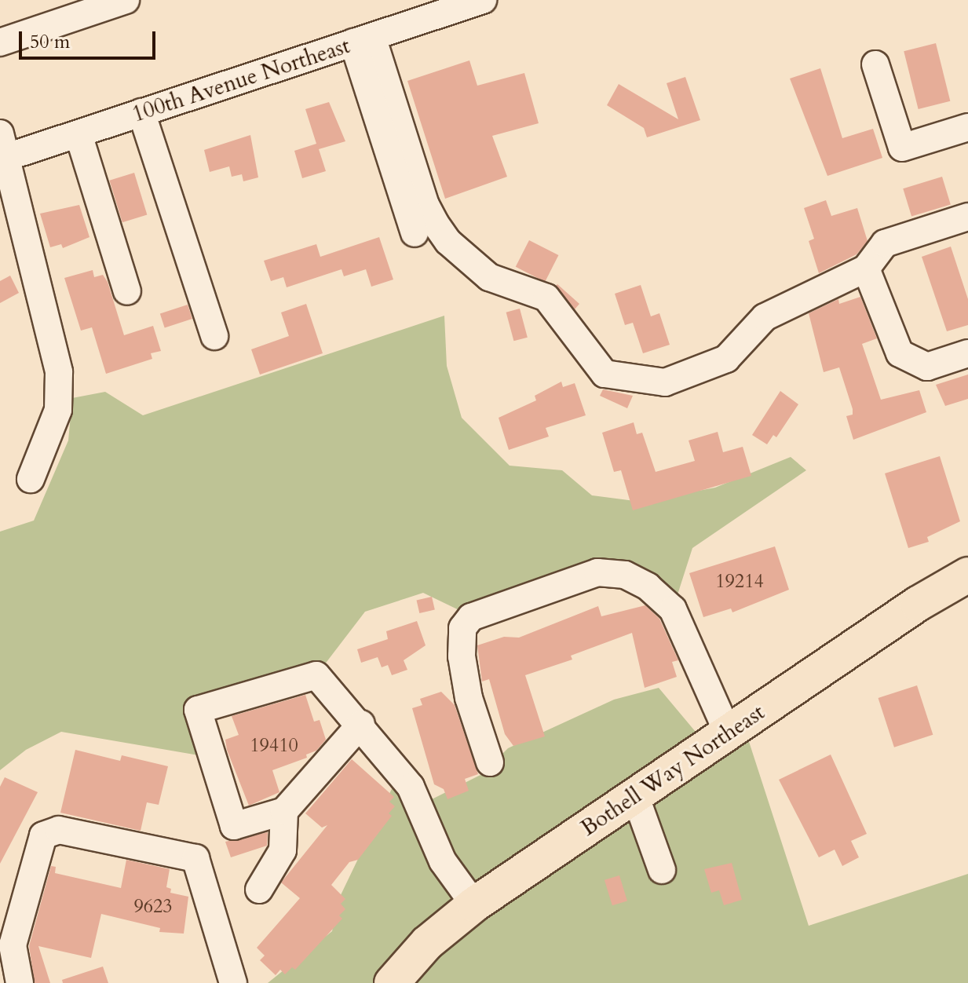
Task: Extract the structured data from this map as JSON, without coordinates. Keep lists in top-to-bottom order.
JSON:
{
  "streets": {
    "main road": ["Bothell Way Northeast"],
    "street": ["100th Avenue Northeast"]
  },
  "house_numbers": ["19214", "19410", "9623"],
  "scale_bar": "50 m"
}
